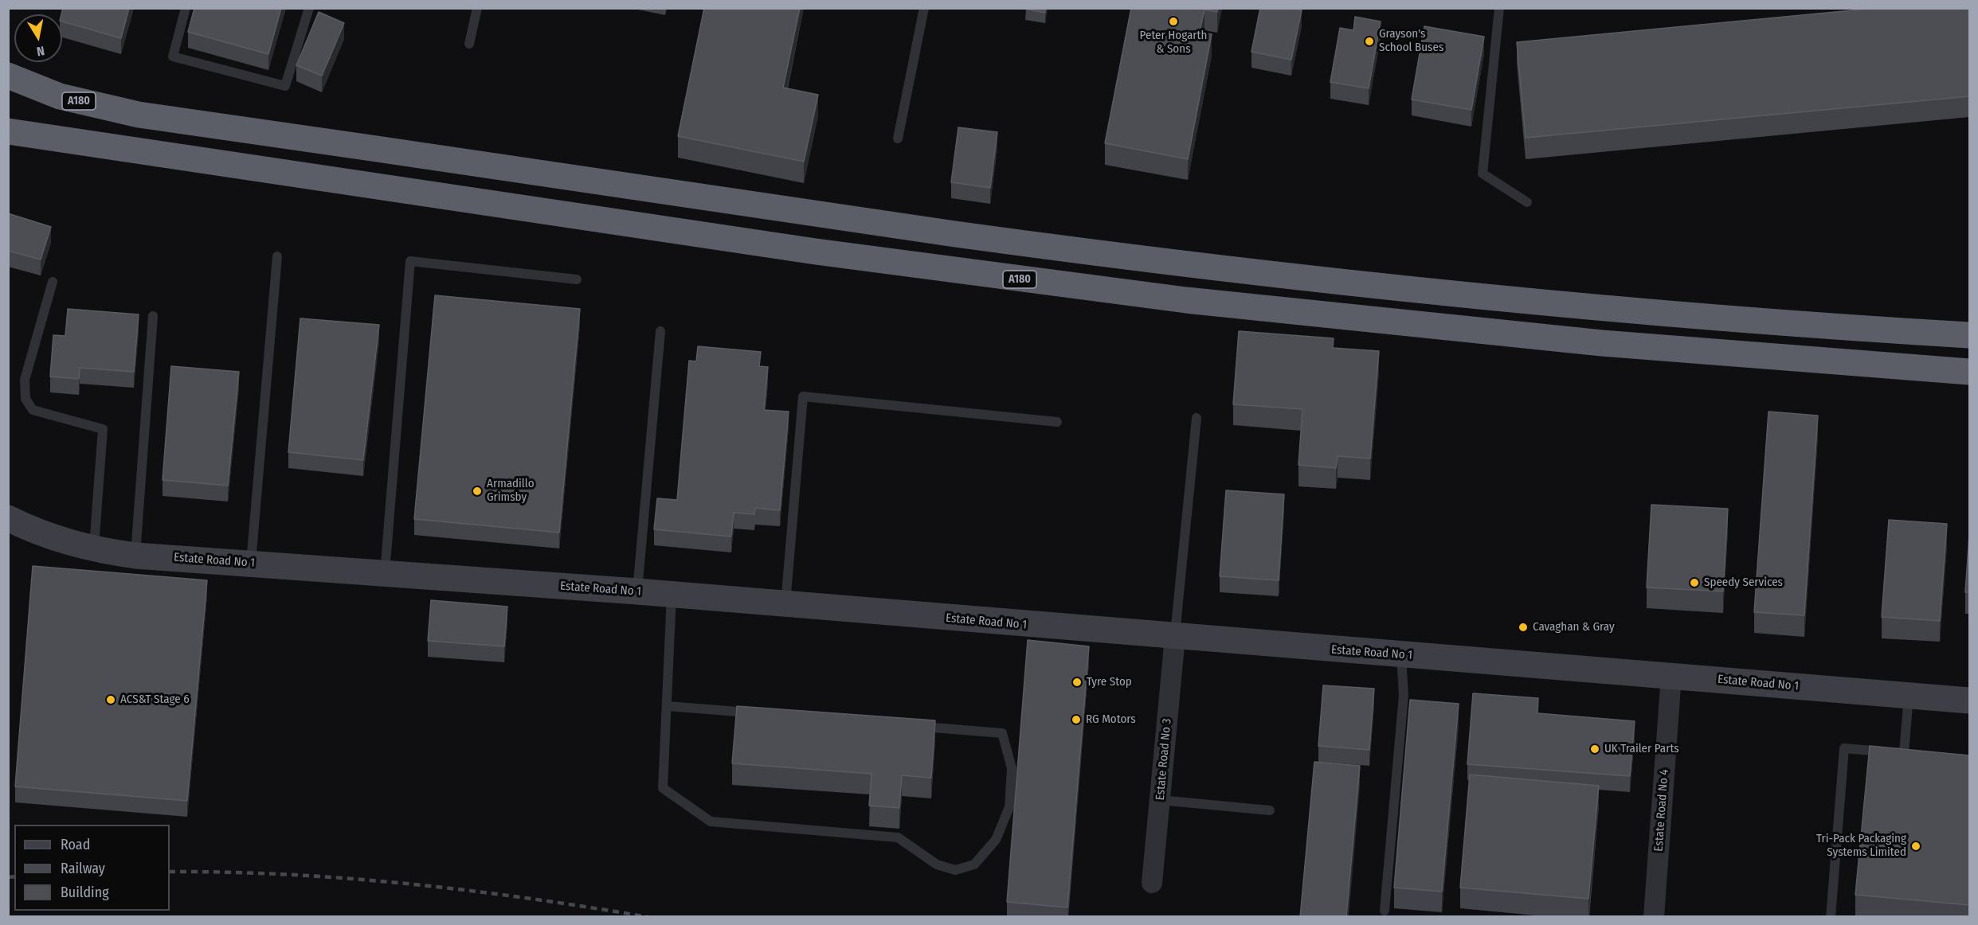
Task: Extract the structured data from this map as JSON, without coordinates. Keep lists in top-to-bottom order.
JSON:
{
  "streets": {
    "highway": ["A180"],
    "street": ["Estate Road No 1", "Estate Road No 3", "Estate Road No 4"]
  },
  "crossings": [
    ["Estate Road No 1", "Estate Road No 3"],
    ["Estate Road No 1", "Estate Road No 4"]
  ],
  "places": [
    "Peter Hogarth & Sons",
    "Grayson's School Buses",
    "Armadillo Grimsby",
    "Speedy Services",
    "Cavaghan & Gray",
    "Tyre Stop",
    "ACS&T Stage 6",
    "RG Motors",
    "UK Trailer Parts",
    "Tri-Pack Packaging Systems Limited"
  ],
  "legend": ["Road", "Railway", "Building"],
  "north": "bottom"
}
